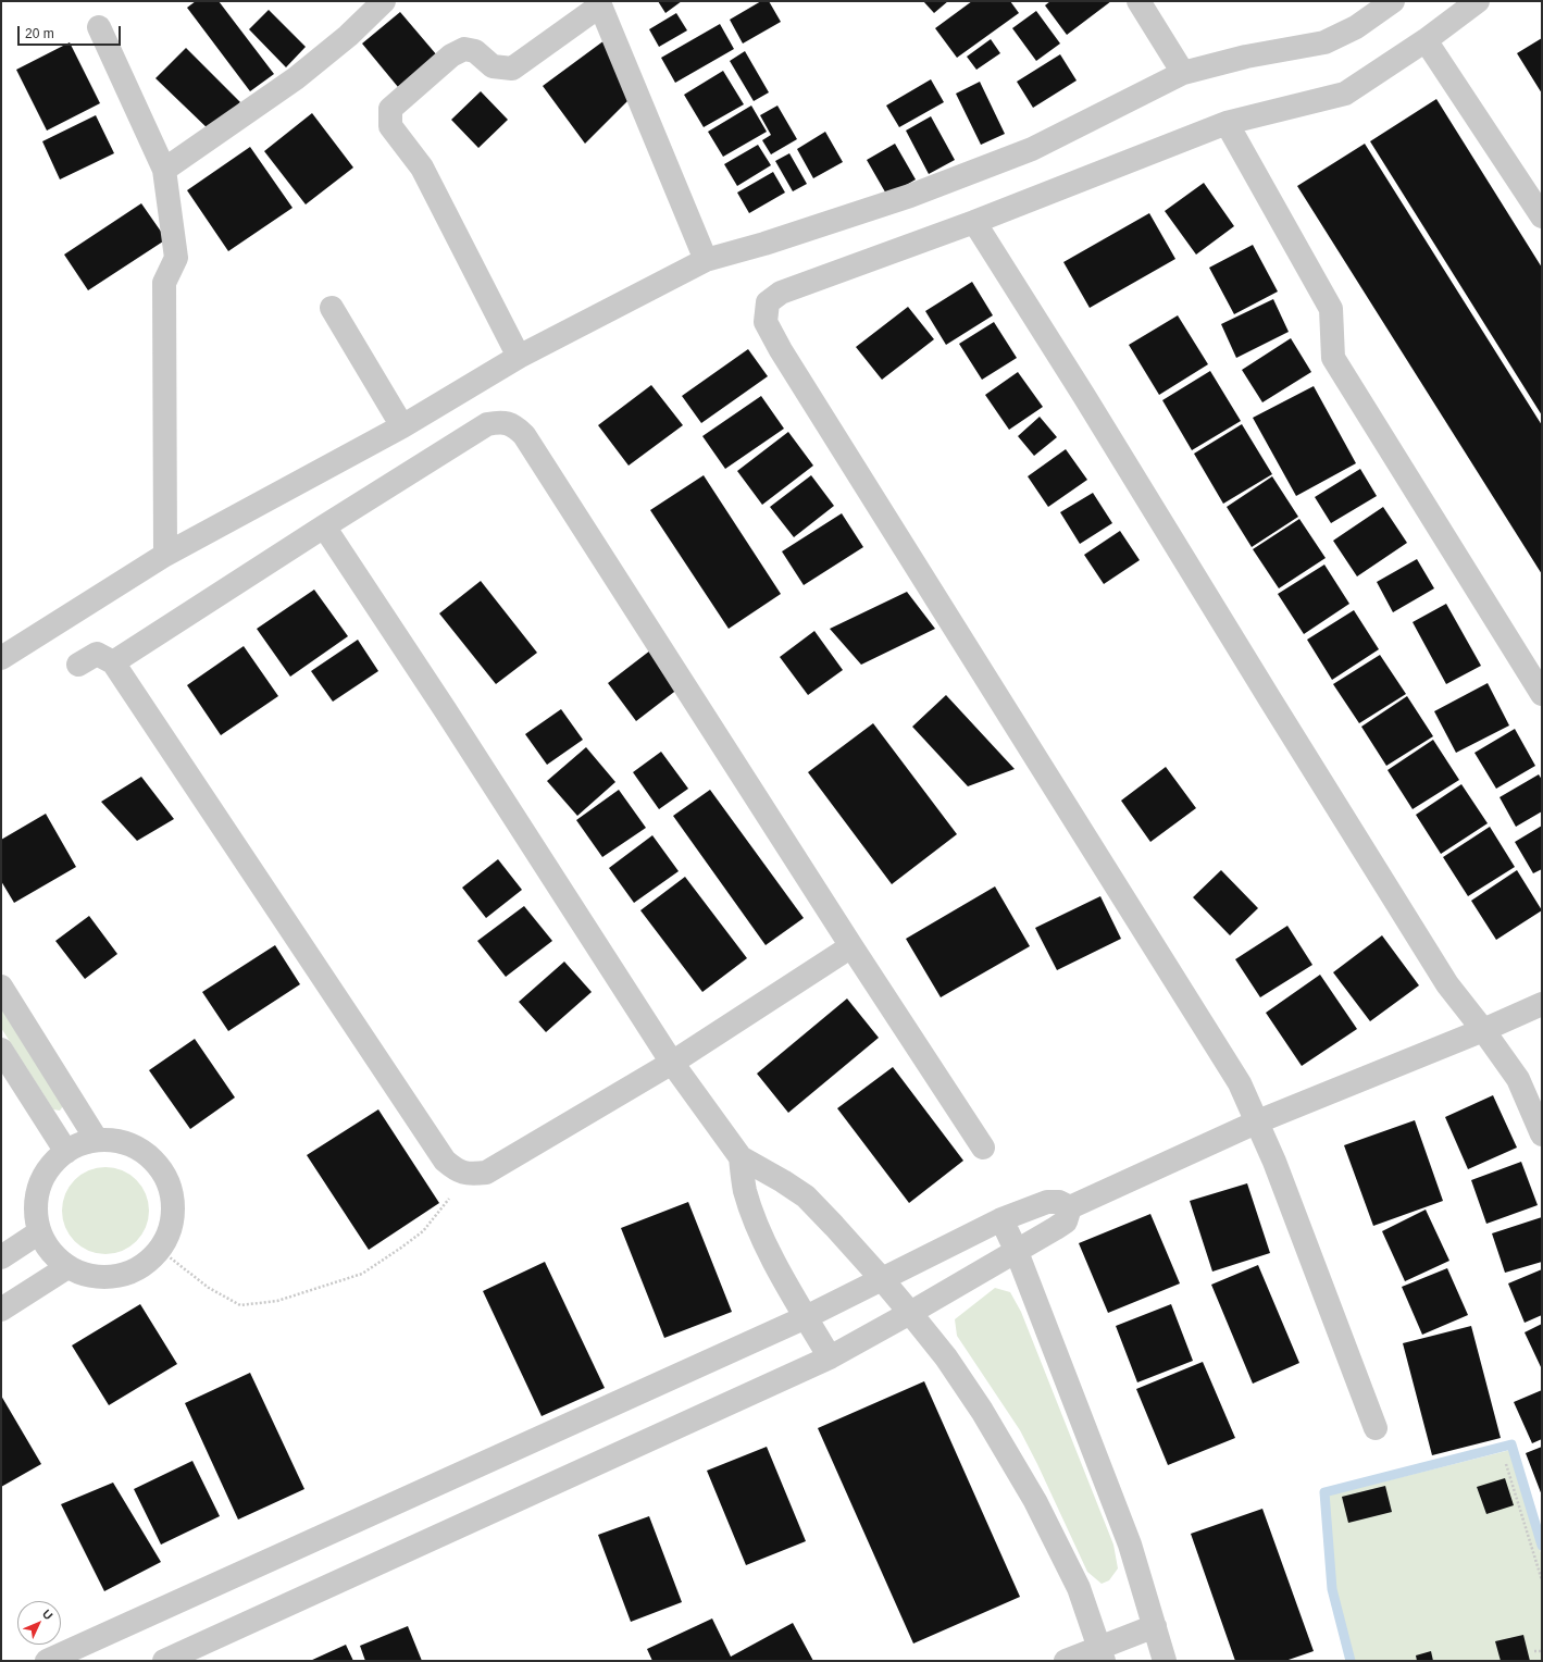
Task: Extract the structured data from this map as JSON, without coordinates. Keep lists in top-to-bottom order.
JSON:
{
  "scale_bar": "20 m",
  "north": "top right"
}
